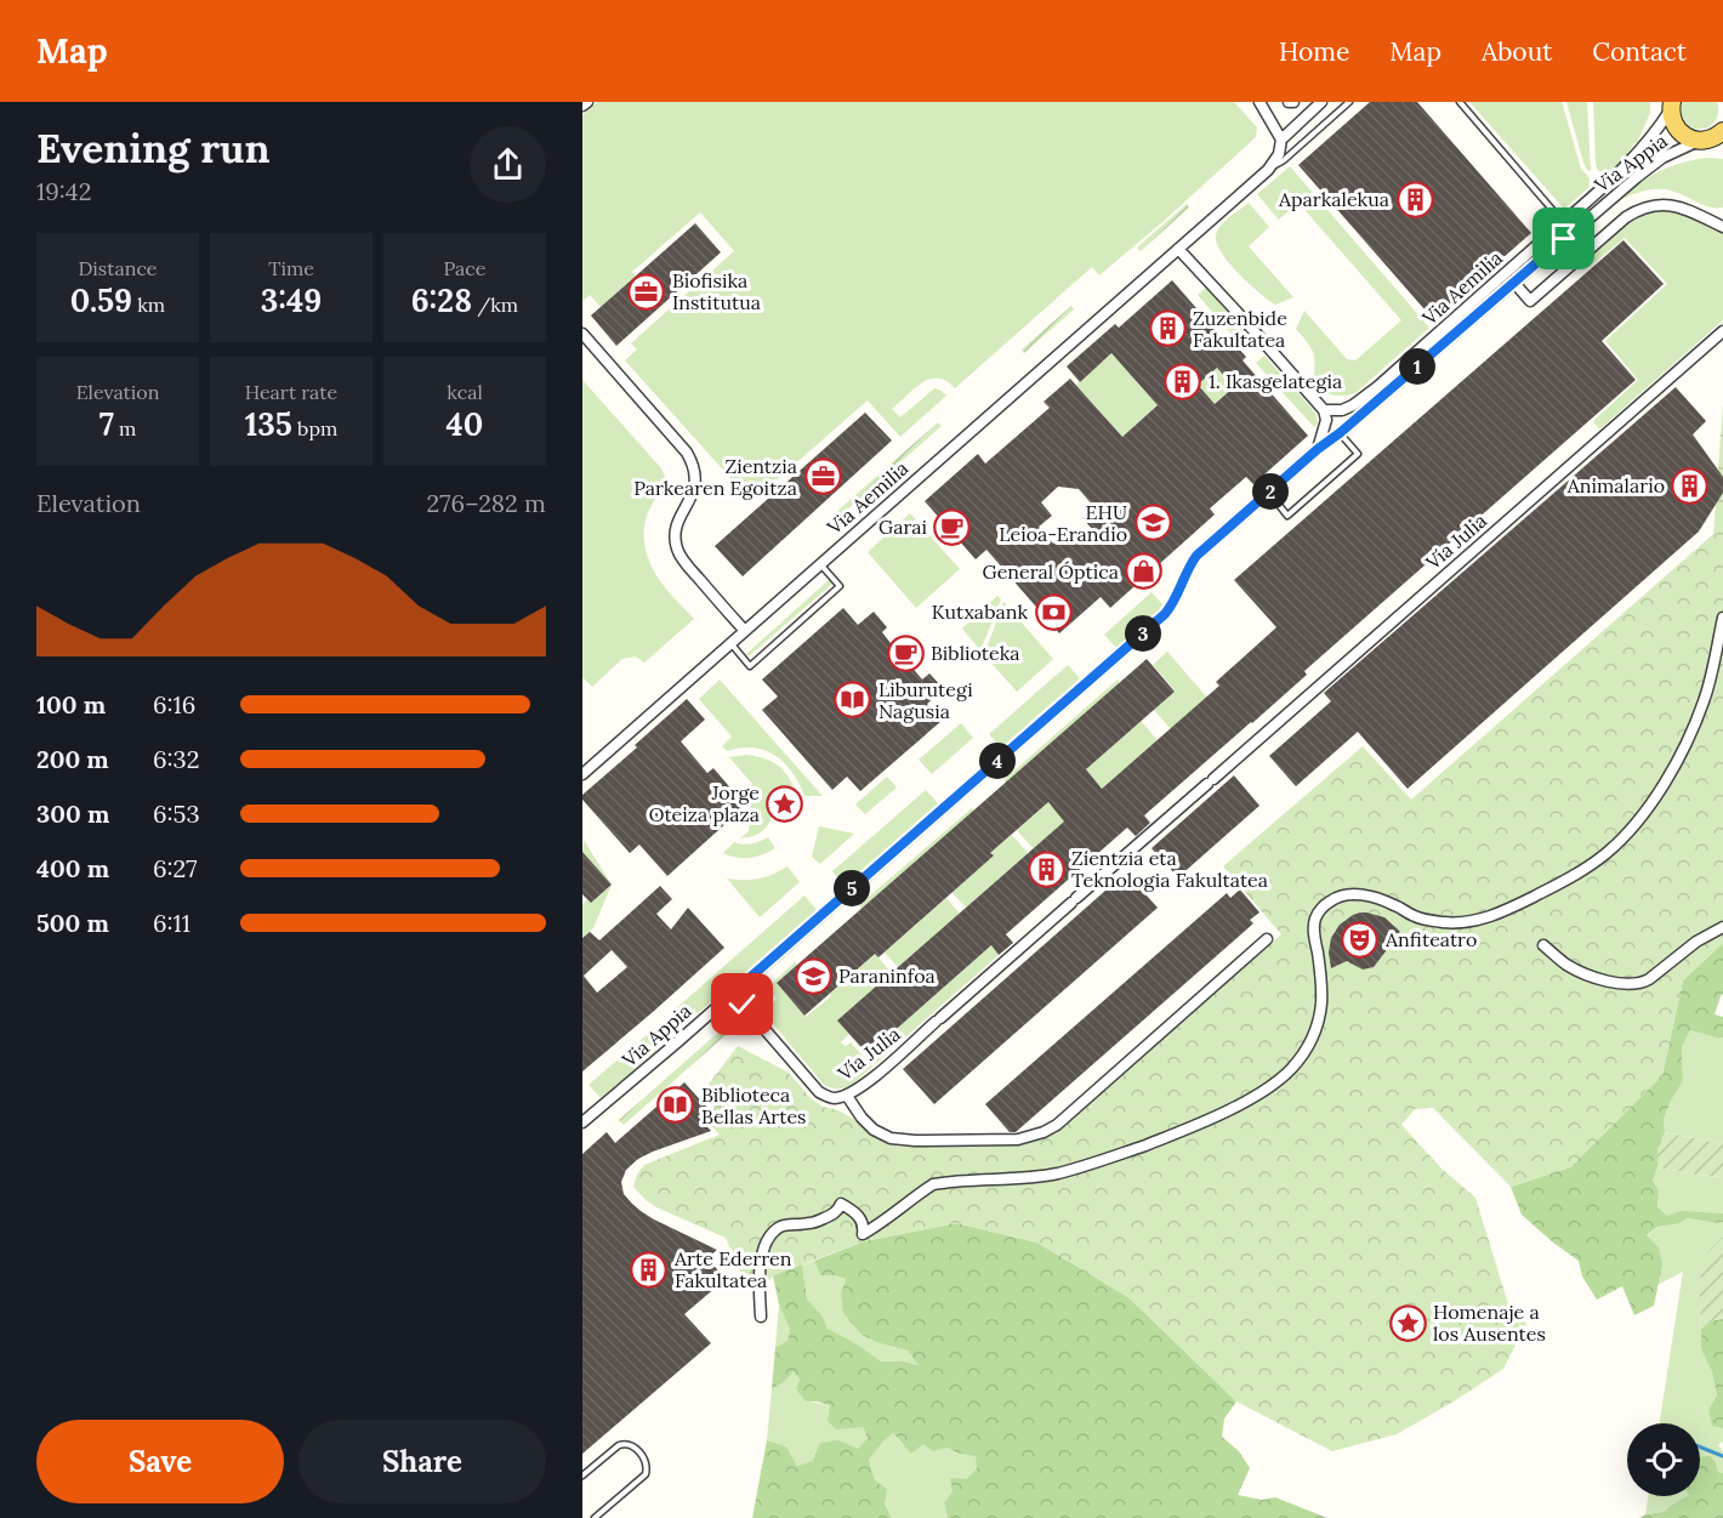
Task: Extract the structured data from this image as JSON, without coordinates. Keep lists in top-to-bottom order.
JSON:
{
  "streets": {
    "street": ["Via Appia", "Via Aemilia", "Vía Julia"]
  },
  "crossings": [
    ["Via Appia", "Vía Julia"]
  ],
  "places": {
    "building": [
      "Aparkalekua",
      "Zuzenbide Fakultatea",
      "1. Ikasgelategia",
      "Animalario",
      "Zientzia eta Teknologia Fakultatea",
      "Arte Ederren Fakultatea"
    ],
    "office": ["Biofisika Institutua", "Zientzia Parkearen Egoitza"],
    "school or university": ["EHU Leioa-Erandio", "Paraninfoa"],
    "cafe": ["Garai", "Biblioteka"],
    "shop": ["General Óptica"],
    "bank": ["Kutxabank"],
    "library": ["Liburutegi Nagusia", "Biblioteca Bellas Artes"],
    "place": ["Jorge Oteiza plaza", "Homenaje a los Ausentes"],
    "theatre": ["Anfiteatro"]
  },
  "page": {
    "header": "Map",
    "nav": [
      "Home",
      "Map",
      "About",
      "Contact"
    ],
    "heading": ["Evening run", "19:42"],
    "stats": [
      ["Distance", "0.59 km"],
      ["Time", "3:49"],
      ["Pace", "6:28 /km"],
      ["Elevation", "7 m"],
      ["Heart rate", "135 bpm"],
      ["kcal", "40"]
    ],
    "pins": [
      "1",
      "2",
      "3",
      "4",
      "5"
    ],
    "chart": ["Elevation", "276–282 m"],
    "list": [
      {
        "name": "100 m",
        "note": "6:16"
      },
      {
        "name": "200 m",
        "note": "6:32"
      },
      {
        "name": "300 m",
        "note": "6:53"
      },
      {
        "name": "400 m",
        "note": "6:27"
      },
      {
        "name": "500 m",
        "note": "6:11"
      }
    ],
    "buttons": ["Save", "Share"]
  }
}
